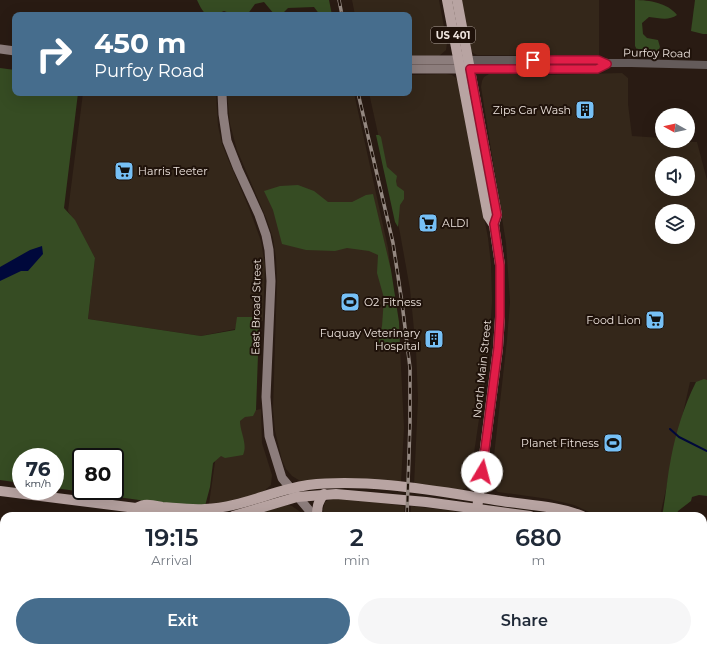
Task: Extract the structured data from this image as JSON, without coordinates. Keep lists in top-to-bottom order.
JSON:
{
  "streets": {
    "highway": ["US 401", "North Main Street"],
    "main road": ["East Broad Street"],
    "street": ["Purfoy Road"]
  },
  "crossings": [
    ["Purfoy Road", "North Main Street"]
  ],
  "places": {
    "building": ["Zips Car Wash", "Fuquay Veterinary Hospital"],
    "supermarket": ["Harris Teeter", "ALDI", "Food Lion"],
    "sports": ["O2 Fitness", "Planet Fitness"]
  },
  "north": "left",
  "page": {
    "turn": ["450 m", "Purfoy Road"],
    "speed": "76 km/h",
    "limit": "80",
    "eta": [
      "19:15",
      "Arrival",
      "2",
      "min",
      "680",
      "m"
    ],
    "buttons": ["Exit", "Share"]
  }
}
